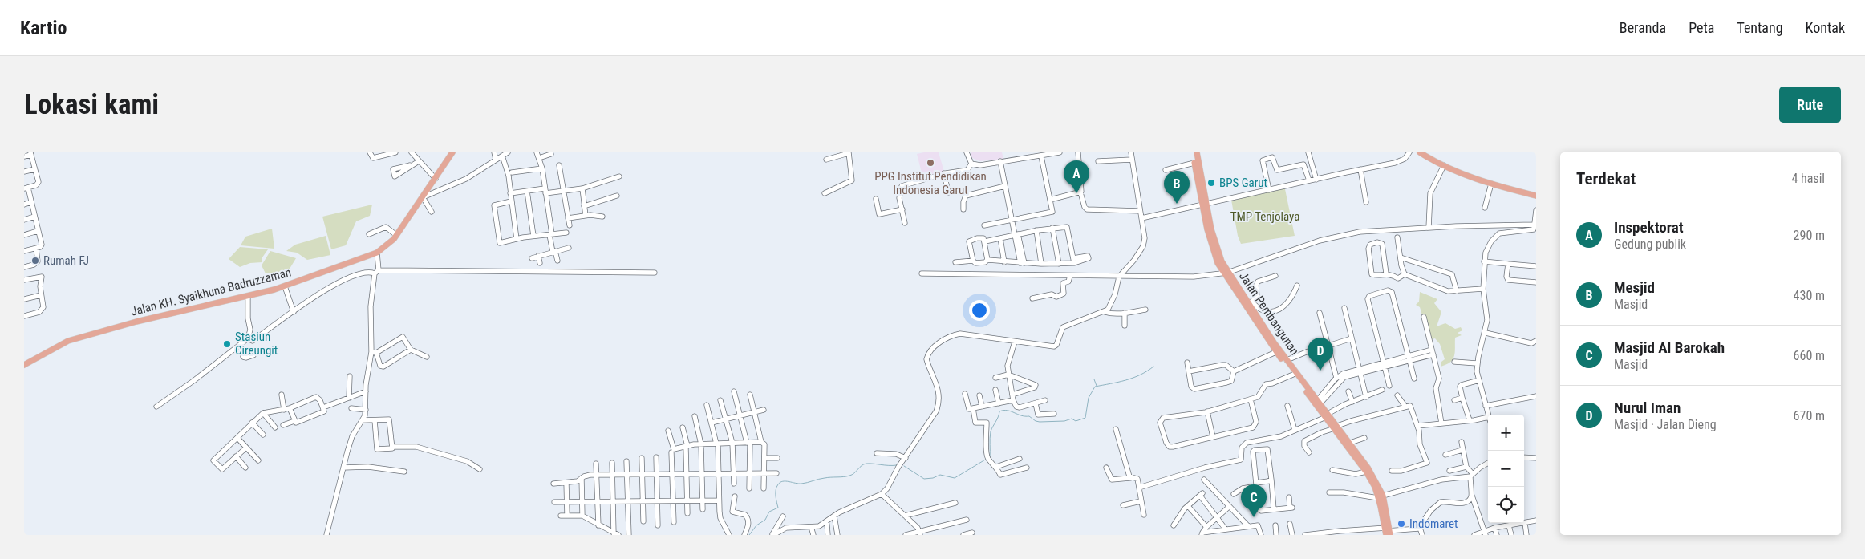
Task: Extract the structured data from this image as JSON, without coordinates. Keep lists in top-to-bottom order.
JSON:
{
  "streets": {
    "main road": ["Jalan KH. Syaikhuna Badruzzaman", "Jalan Pembangunan"]
  },
  "parks": ["TMP Tenjolaya"],
  "places": [
    "PPG Institut Pendidikan Indonesia Garut",
    "BPS Garut",
    "Rumah FJ",
    "Stasiun Cireungit",
    "Indomaret"
  ],
  "page": {
    "header": "Kartio",
    "nav": [
      "Beranda",
      "Peta",
      "Tentang",
      "Kontak"
    ],
    "buttons": "Rute",
    "title": "Lokasi kami",
    "heading": ["Terdekat", "4 hasil"],
    "pins": [
      "A",
      "B",
      "D",
      "C"
    ],
    "list": [
      {
        "mark": "A",
        "name": "Inspektorat",
        "note": "Gedung publik",
        "value": "290 m"
      },
      {
        "mark": "B",
        "name": "Mesjid",
        "note": "Masjid",
        "value": "430 m"
      },
      {
        "mark": "C",
        "name": "Masjid Al Barokah",
        "note": "Masjid",
        "value": "660 m"
      },
      {
        "mark": "D",
        "name": "Nurul Iman",
        "note": "Masjid · Jalan Dieng",
        "value": "670 m"
      }
    ],
    "map_buttons": ["+", "−"]
  }
}
